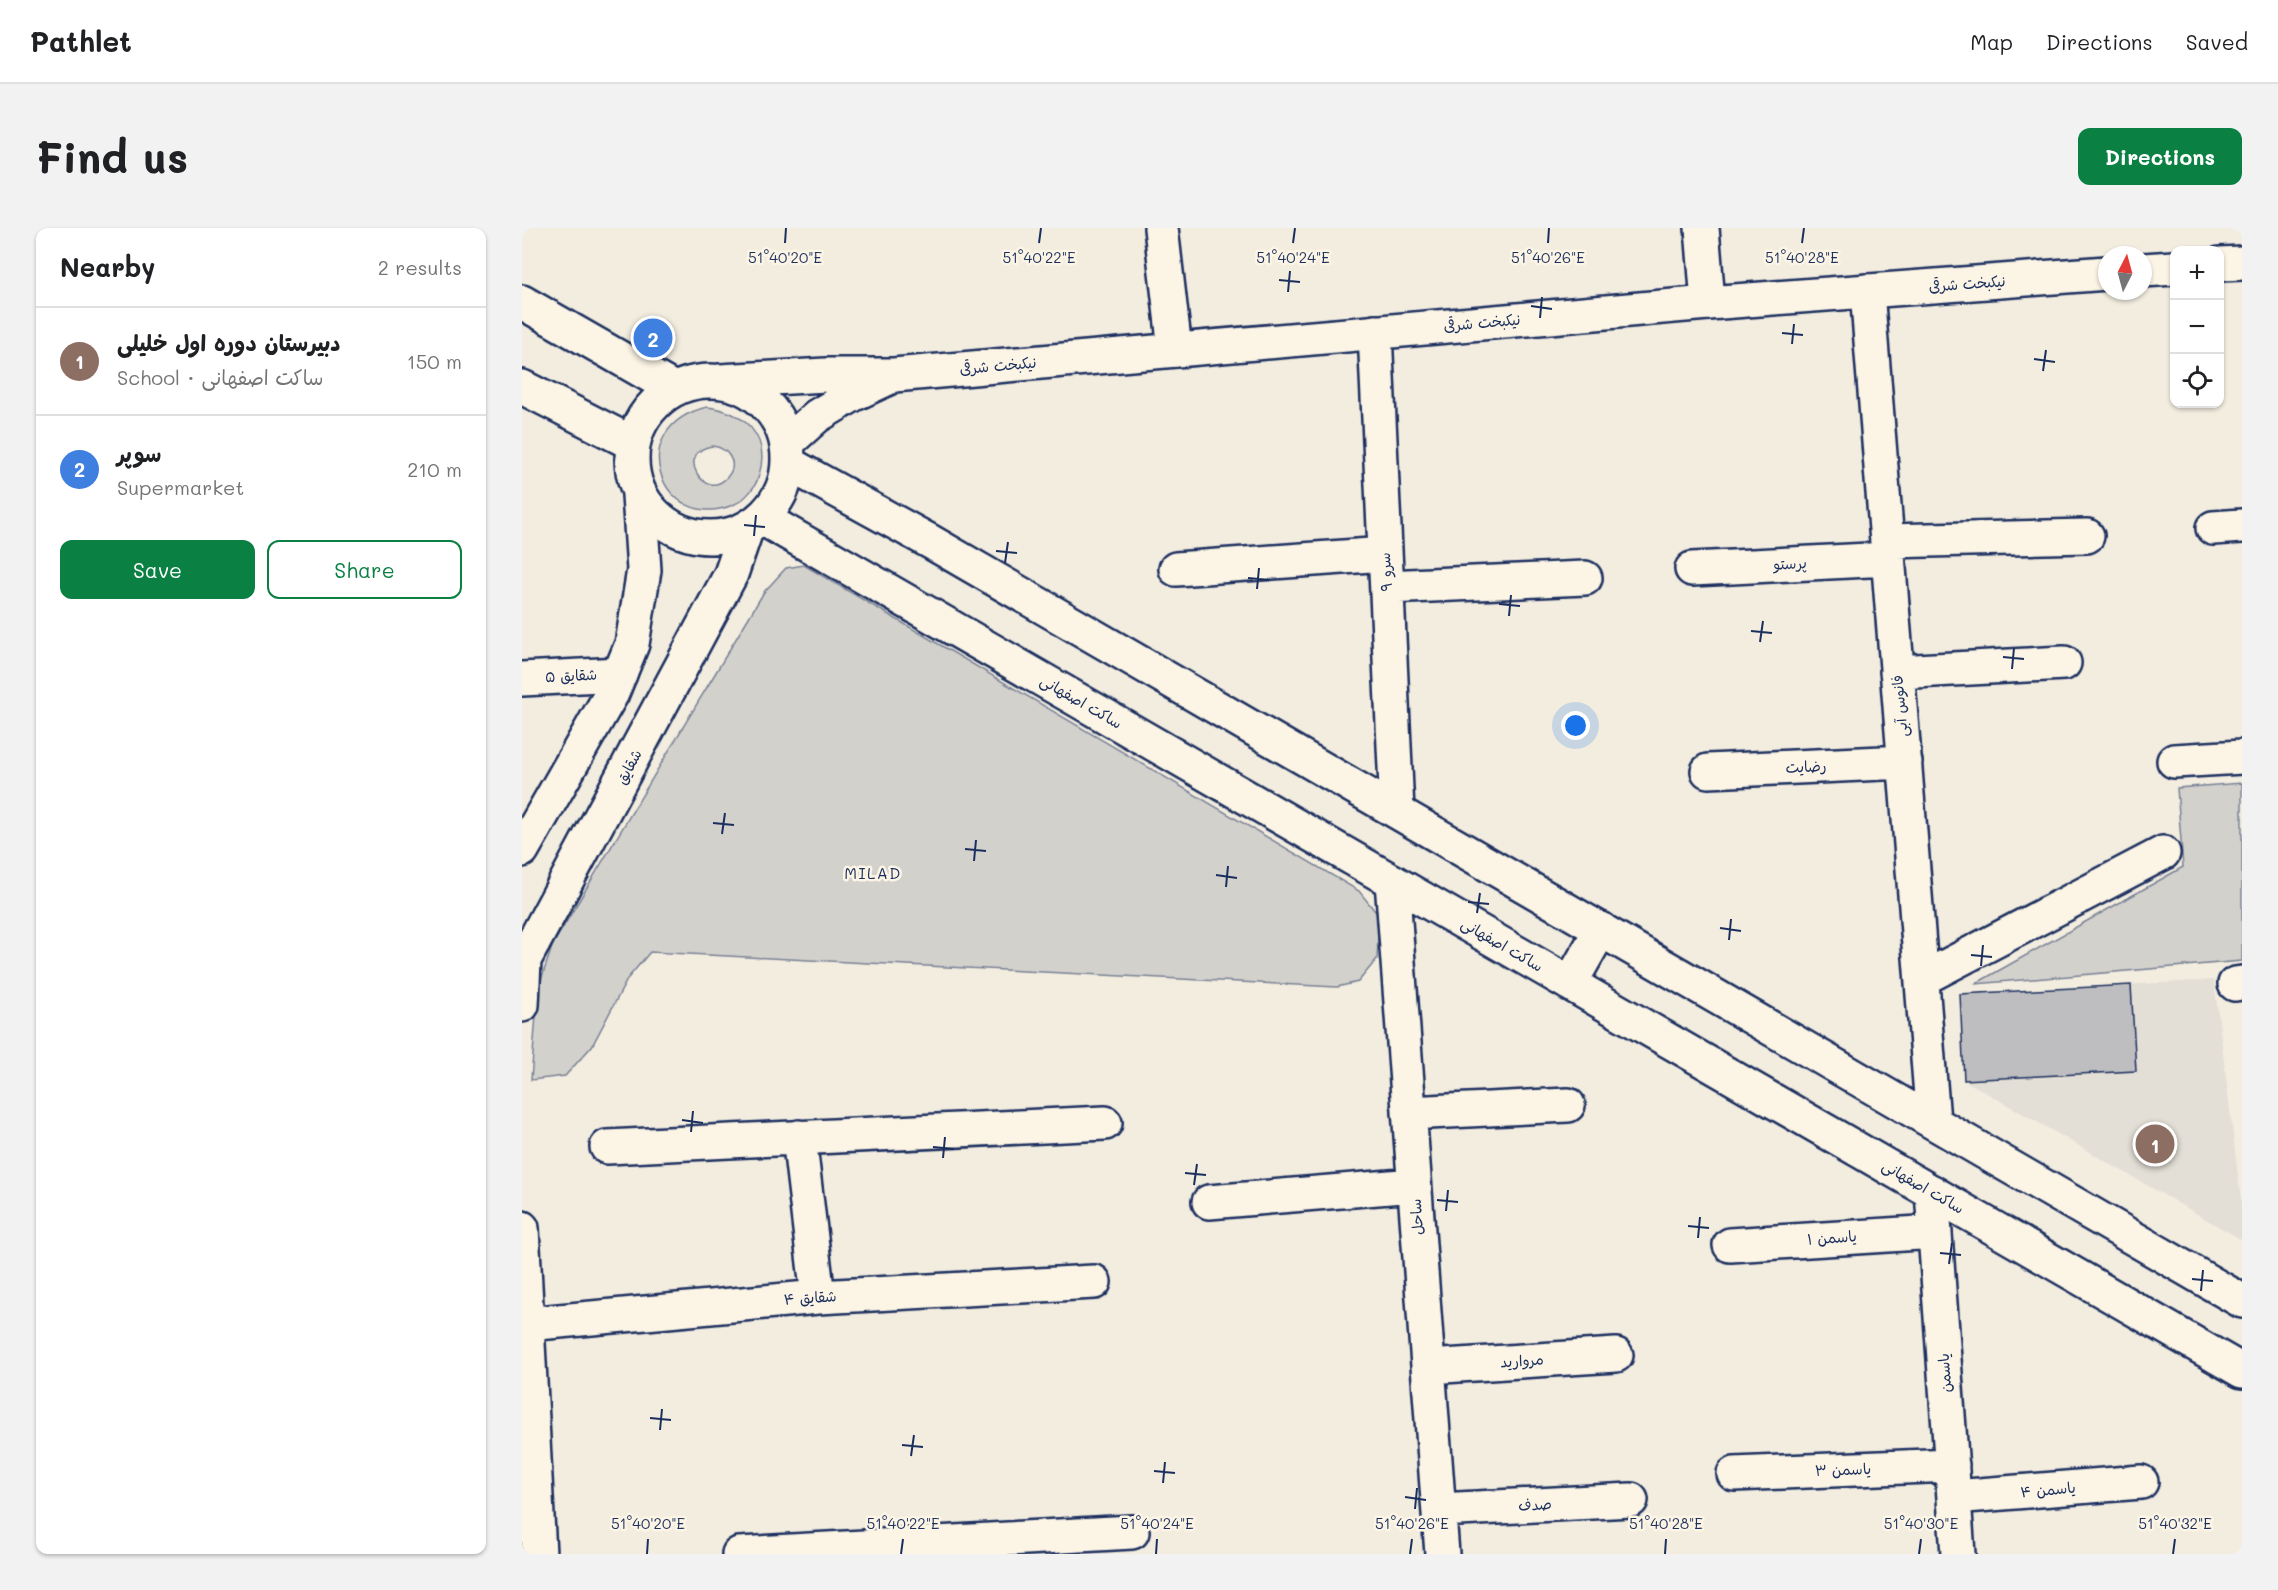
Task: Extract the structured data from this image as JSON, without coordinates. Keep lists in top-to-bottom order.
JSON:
{
  "streets": {
    "street": [
      "نیکبخت شرقی",
      "پرستو",
      "سرو ۹",
      "شقایق ۵",
      "ساکت اصفهانی",
      "فانوس آبی",
      "شقایق",
      "رضایت",
      "ساحل",
      "یاسمن ۱",
      "شقایق ۴",
      "مروارید",
      "یاسمن",
      "یاسمن ۳",
      "یاسمن ۴",
      "صدف"
    ]
  },
  "crossings": [
    ["نیکبخت شرقی", "سرو ۹"],
    ["نیکبخت شرقی", "ساکت اصفهانی"],
    ["نیکبخت شرقی", "فانوس آبی"],
    ["نیکبخت شرقی", "شقایق"],
    ["پرستو", "فانوس آبی"],
    ["ساکت اصفهانی", "شقایق"],
    ["ساکت اصفهانی", "ساحل"],
    ["ساکت اصفهانی", "یاسمن"],
    ["فانوس آبی", "رضایت"],
    ["ساحل", "مروارید"],
    ["ساحل", "صدف"],
    ["یاسمن ۱", "یاسمن"],
    ["یاسمن", "یاسمن ۳"],
    ["یاسمن", "یاسمن ۴"]
  ],
  "districts": ["MILAD"],
  "north": "top",
  "page": {
    "header": "Pathlet",
    "nav": ["Map", "Directions", "Saved"],
    "buttons": [
      "Directions",
      ["Save", "Share"]
    ],
    "title": "Find us",
    "heading": ["Nearby", "2 results"],
    "map_buttons": ["+", "−"],
    "list": [
      {
        "mark": "1",
        "name": "دبیرستان دوره اول خلیلی",
        "note": "School · ساکت اصفهانی",
        "value": "150 m"
      },
      {
        "mark": "2",
        "name": "سوپر",
        "note": "Supermarket",
        "value": "210 m"
      }
    ],
    "pins": ["2", "1"]
  },
  "coordinates": [
    "51°40'20\"E",
    "51°40'22\"E",
    "51°40'24\"E",
    "51°40'26\"E",
    "51°40'28\"E",
    "51°40'30\"E",
    "51°40'32\"E"
  ]
}
